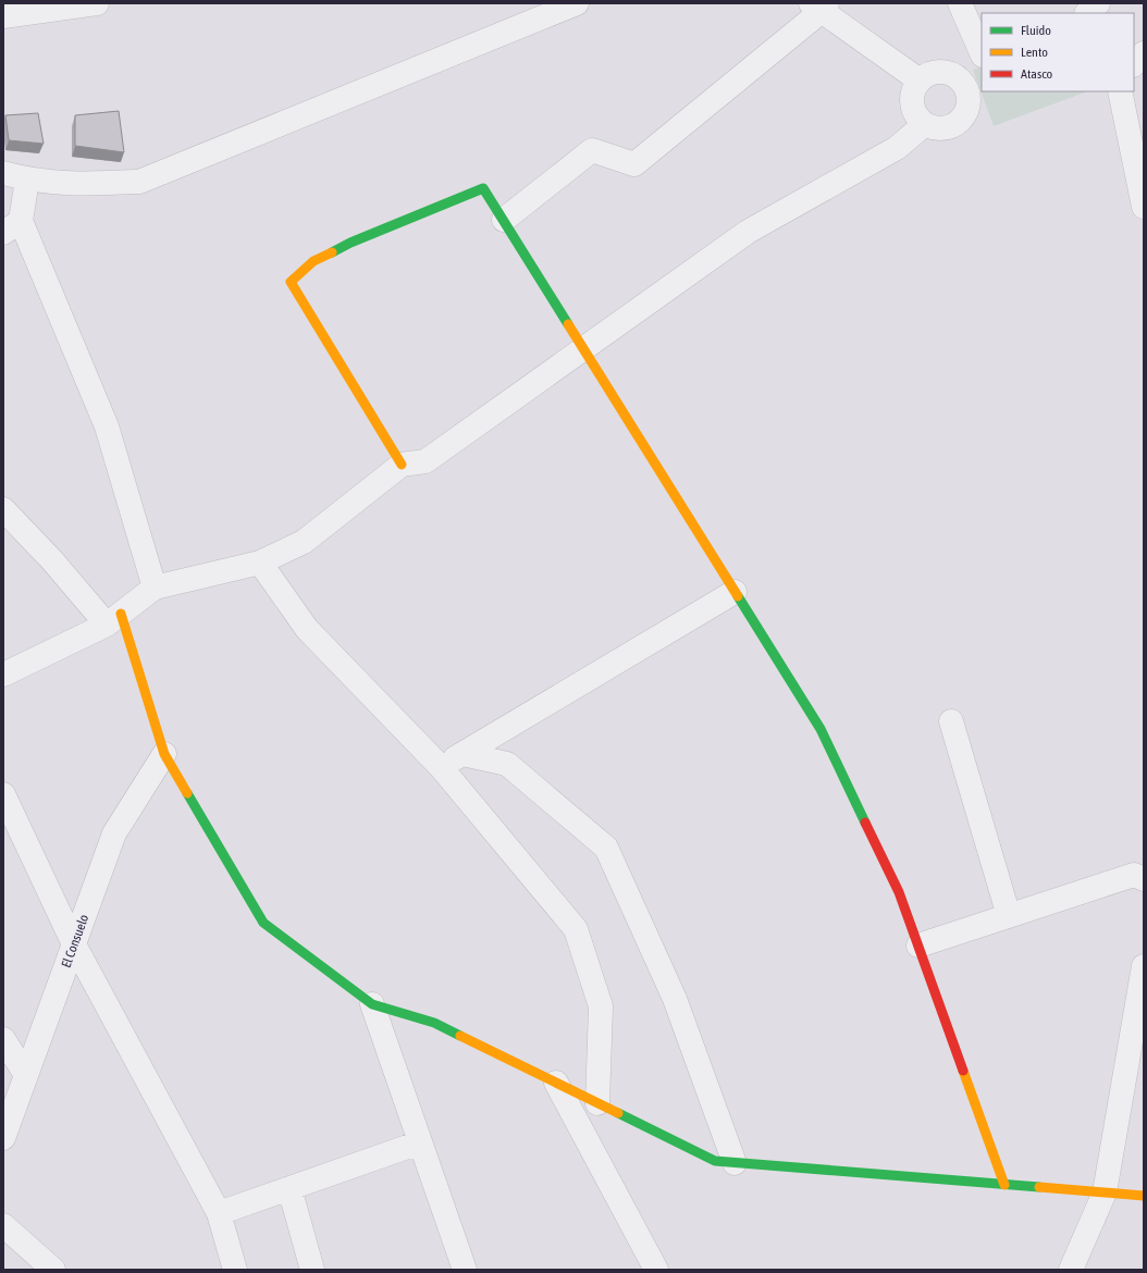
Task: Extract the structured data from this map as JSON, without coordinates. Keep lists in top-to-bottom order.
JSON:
{
  "streets": {
    "street": ["El Consuelo"]
  },
  "legend": ["Fluido", "Lento", "Atasco"]
}
